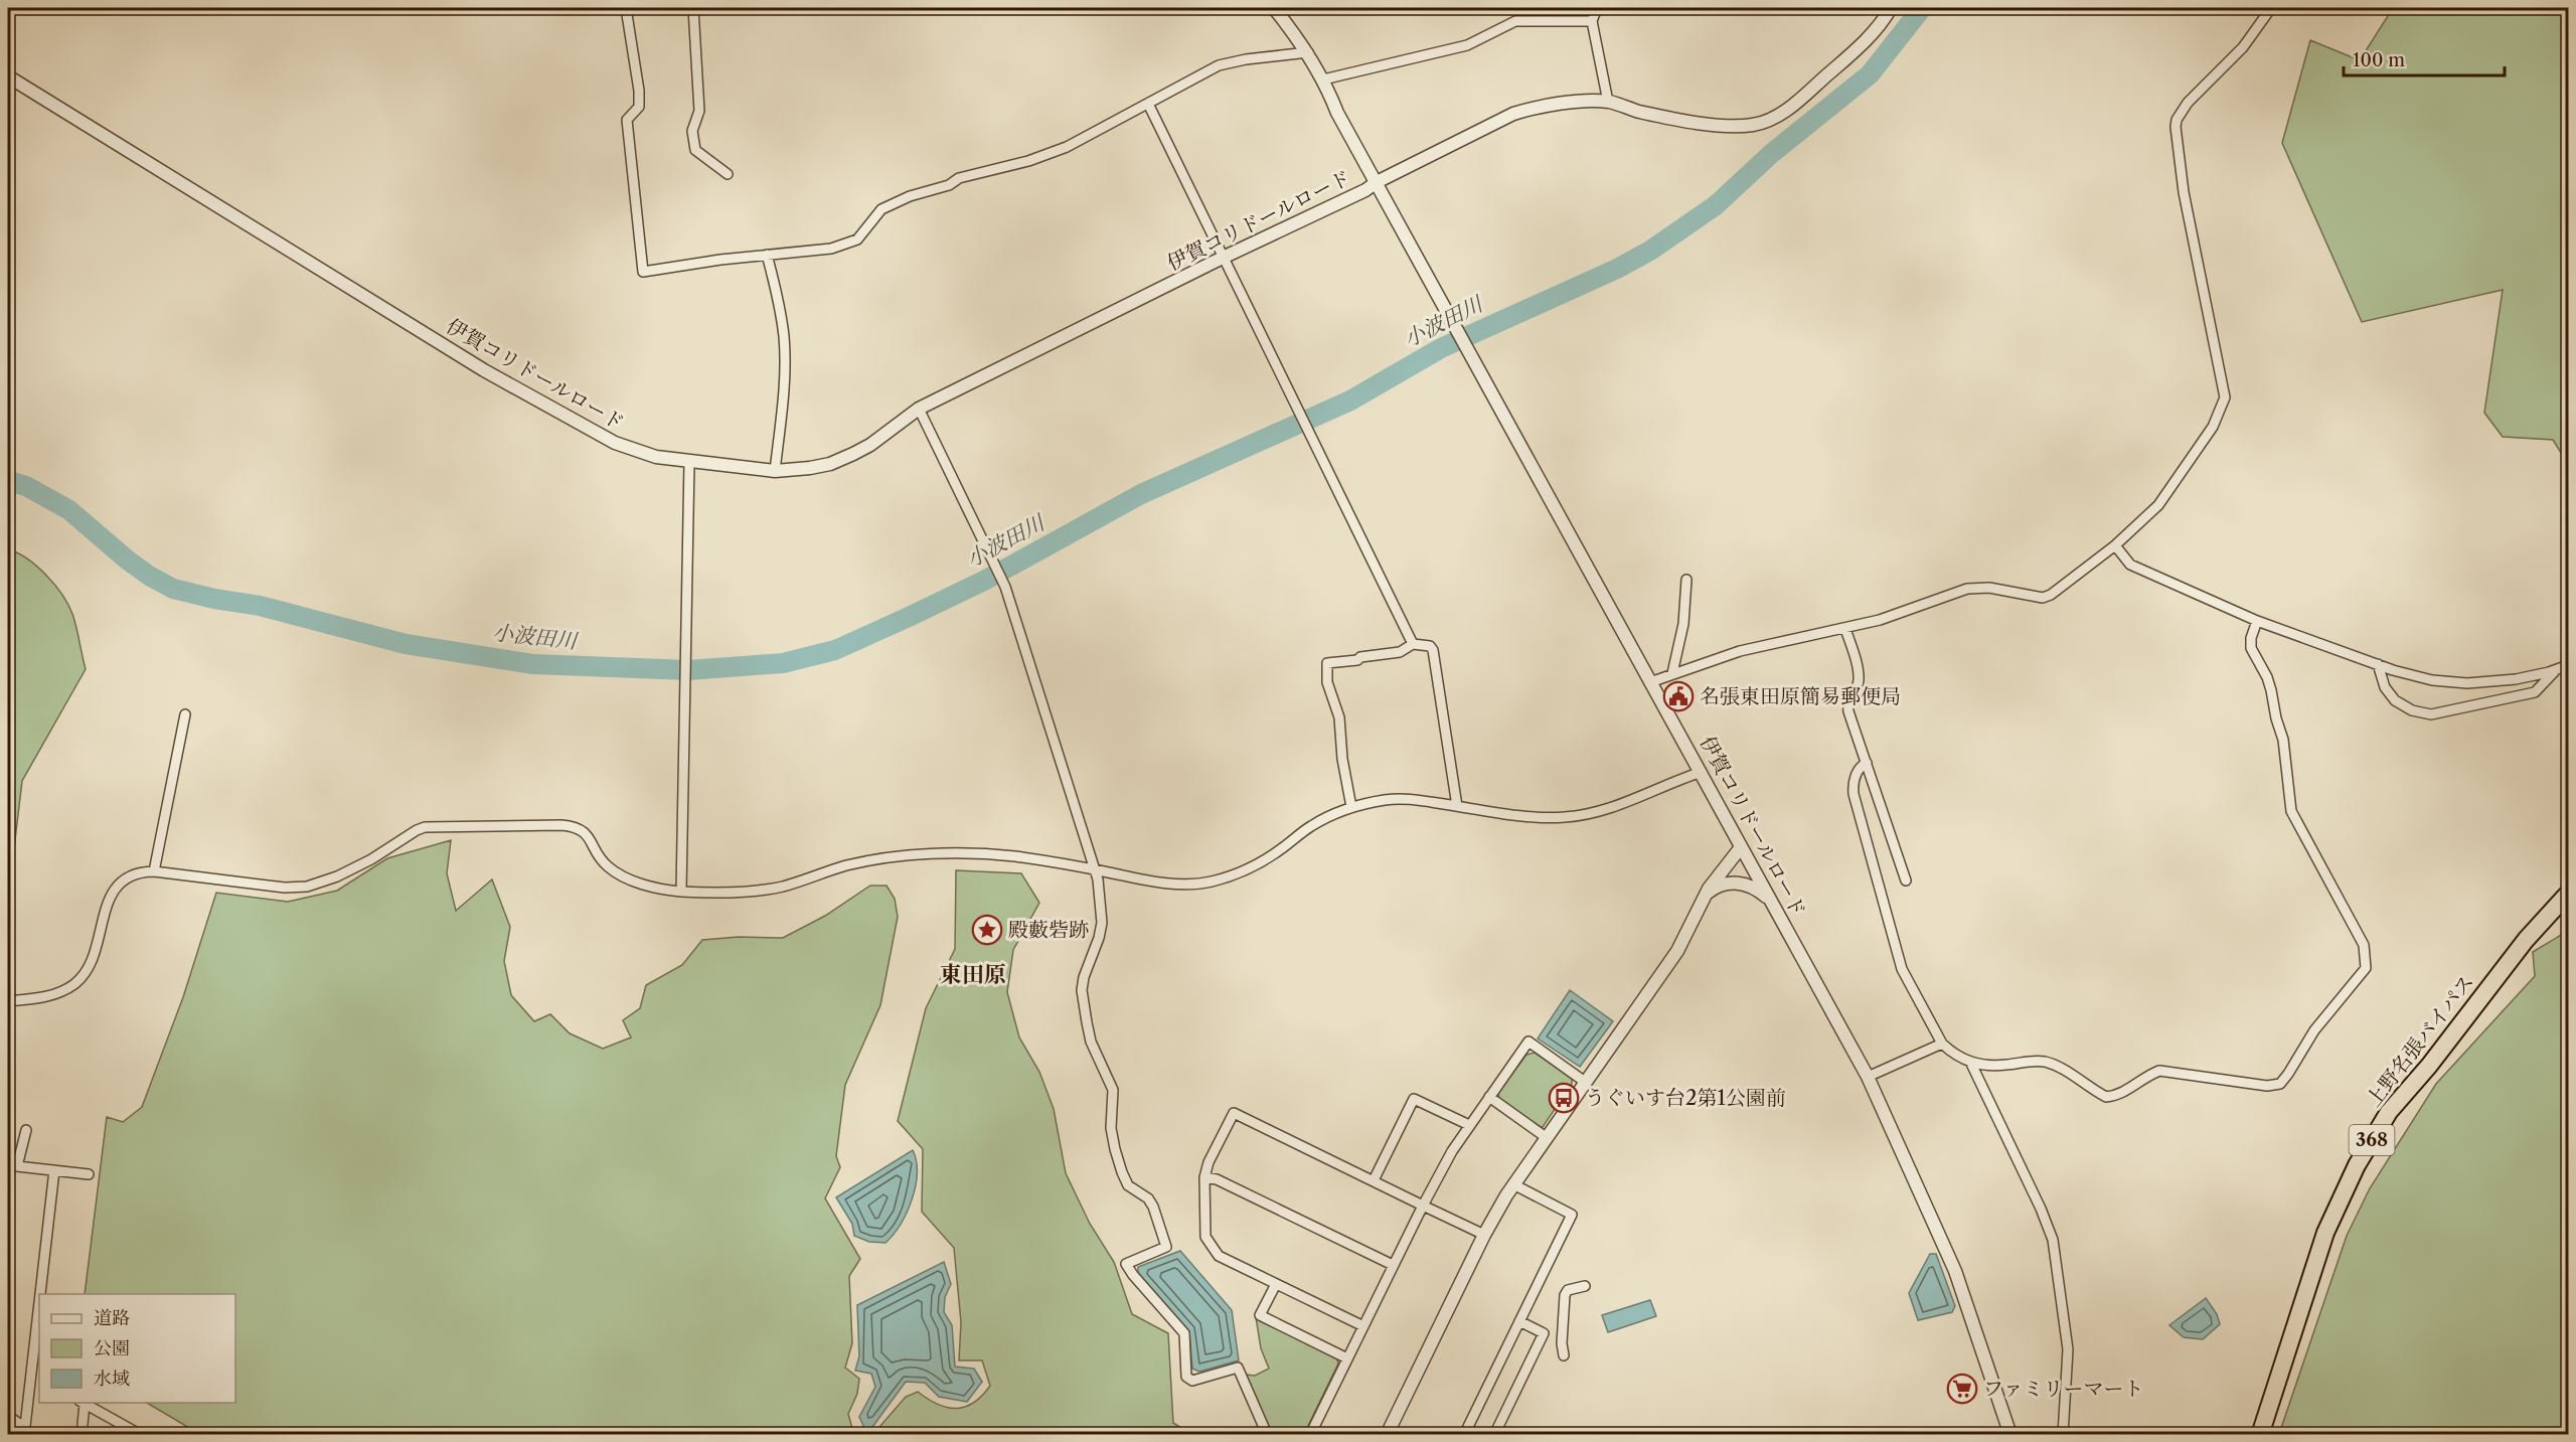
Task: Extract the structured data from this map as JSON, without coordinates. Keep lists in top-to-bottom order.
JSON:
{
  "streets": {
    "highway": ["上野名張バイパス", "368"],
    "street": ["伊賀コリドールロード"]
  },
  "districts": ["東田原"],
  "water": ["小波田川"],
  "places": {
    "public building": ["名張東田原簡易郵便局"],
    "place": ["殿藪砦跡"],
    "bus stop": ["うぐいす台2第1公園前"],
    "supermarket": ["ファミリーマート"]
  },
  "legend": ["道路", "公園", "水域"],
  "scale_bar": "100 m"
}
